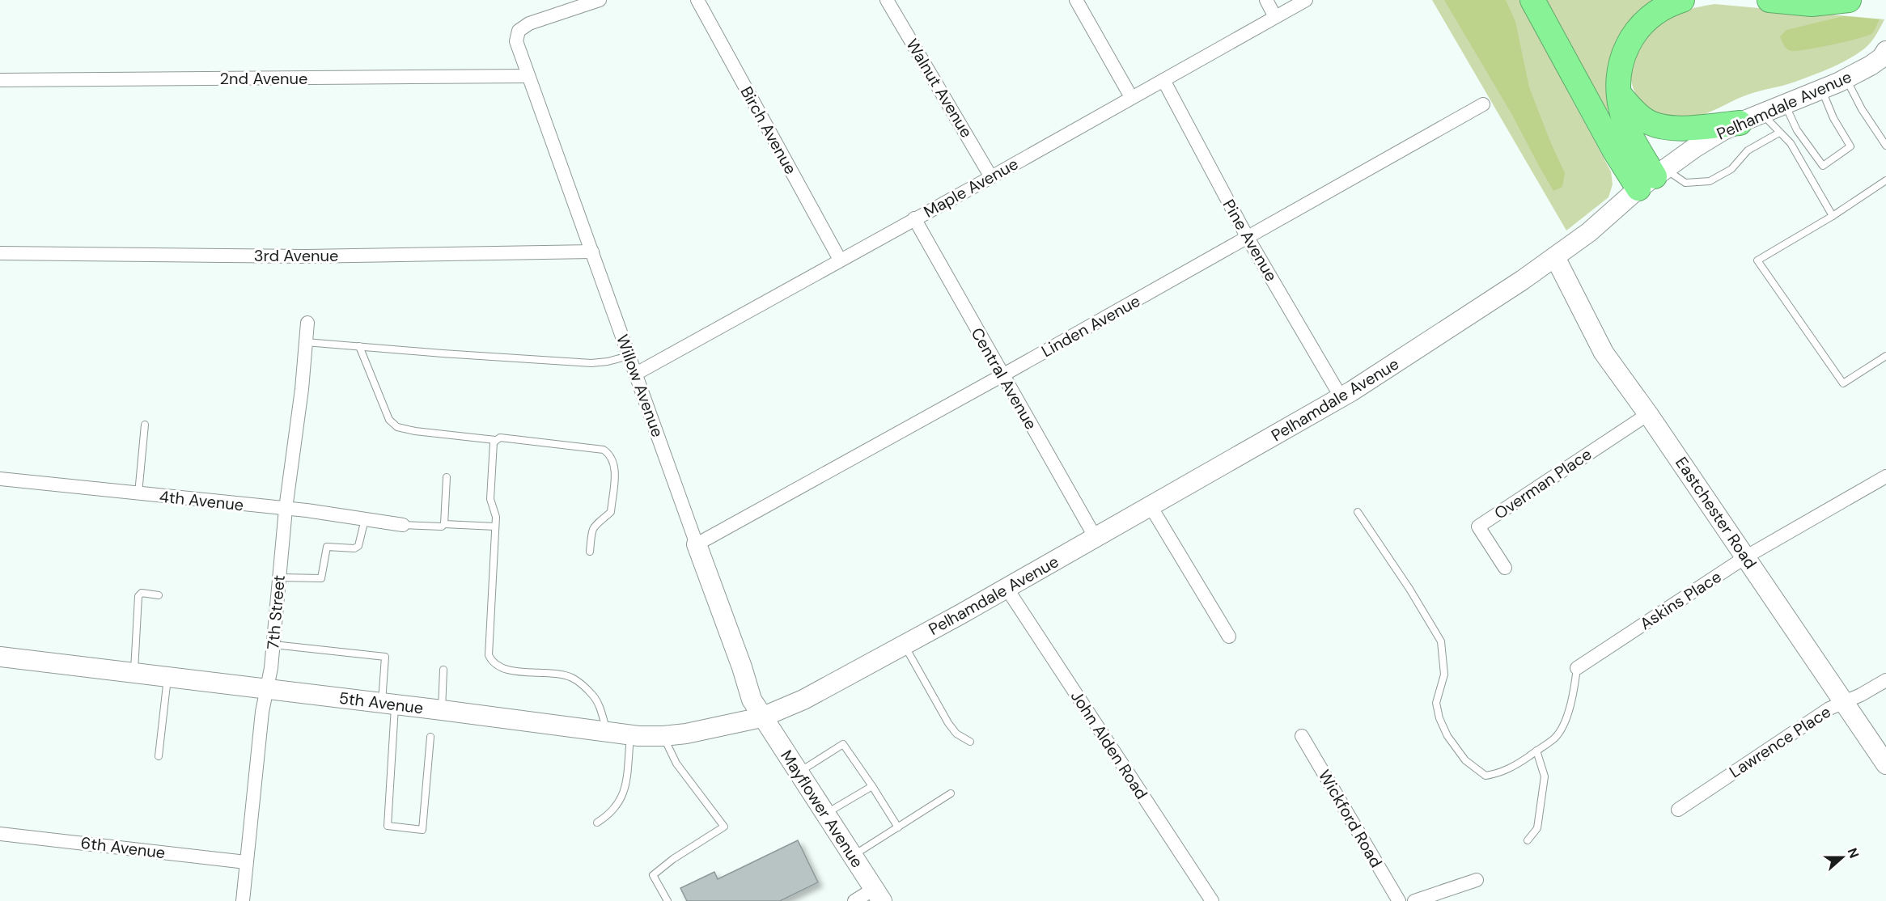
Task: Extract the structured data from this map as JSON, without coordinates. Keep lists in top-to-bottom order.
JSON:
{
  "streets": {
    "street": [
      "2nd Avenue",
      "Walnut Avenue",
      "Pelhamdale Avenue",
      "Birch Avenue",
      "Maple Avenue",
      "Pine Avenue",
      "3rd Avenue",
      "Linden Avenue",
      "Central Avenue",
      "Willow Avenue",
      "Overman Place",
      "4th Avenue",
      "Eastchester Road",
      "Askins Place",
      "7th Street",
      "5th Avenue",
      "Lawrence Place",
      "John Alden Road",
      "Mayflower Avenue",
      "Wickford Road",
      "6th Avenue"
    ]
  },
  "crossings": [
    ["2nd Avenue", "Willow Avenue"],
    ["Walnut Avenue", "Maple Avenue"],
    ["Pelhamdale Avenue", "Pine Avenue"],
    ["Pelhamdale Avenue", "Central Avenue"],
    ["Pelhamdale Avenue", "Willow Avenue"],
    ["Pelhamdale Avenue", "Eastchester Road"],
    ["Pelhamdale Avenue", "5th Avenue"],
    ["Pelhamdale Avenue", "John Alden Road"],
    ["Pelhamdale Avenue", "Mayflower Avenue"],
    ["Birch Avenue", "Maple Avenue"],
    ["Maple Avenue", "Pine Avenue"],
    ["Maple Avenue", "Central Avenue"],
    ["Maple Avenue", "Willow Avenue"],
    ["Pine Avenue", "Linden Avenue"],
    ["3rd Avenue", "Willow Avenue"],
    ["Linden Avenue", "Central Avenue"],
    ["Linden Avenue", "Willow Avenue"],
    ["Willow Avenue", "5th Avenue"],
    ["Willow Avenue", "Mayflower Avenue"],
    ["Overman Place", "Eastchester Road"],
    ["4th Avenue", "7th Street"],
    ["Eastchester Road", "Askins Place"],
    ["Eastchester Road", "Lawrence Place"],
    ["7th Street", "5th Avenue"],
    ["7th Street", "6th Avenue"],
    ["5th Avenue", "Mayflower Avenue"]
  ],
  "north": "right"
}
